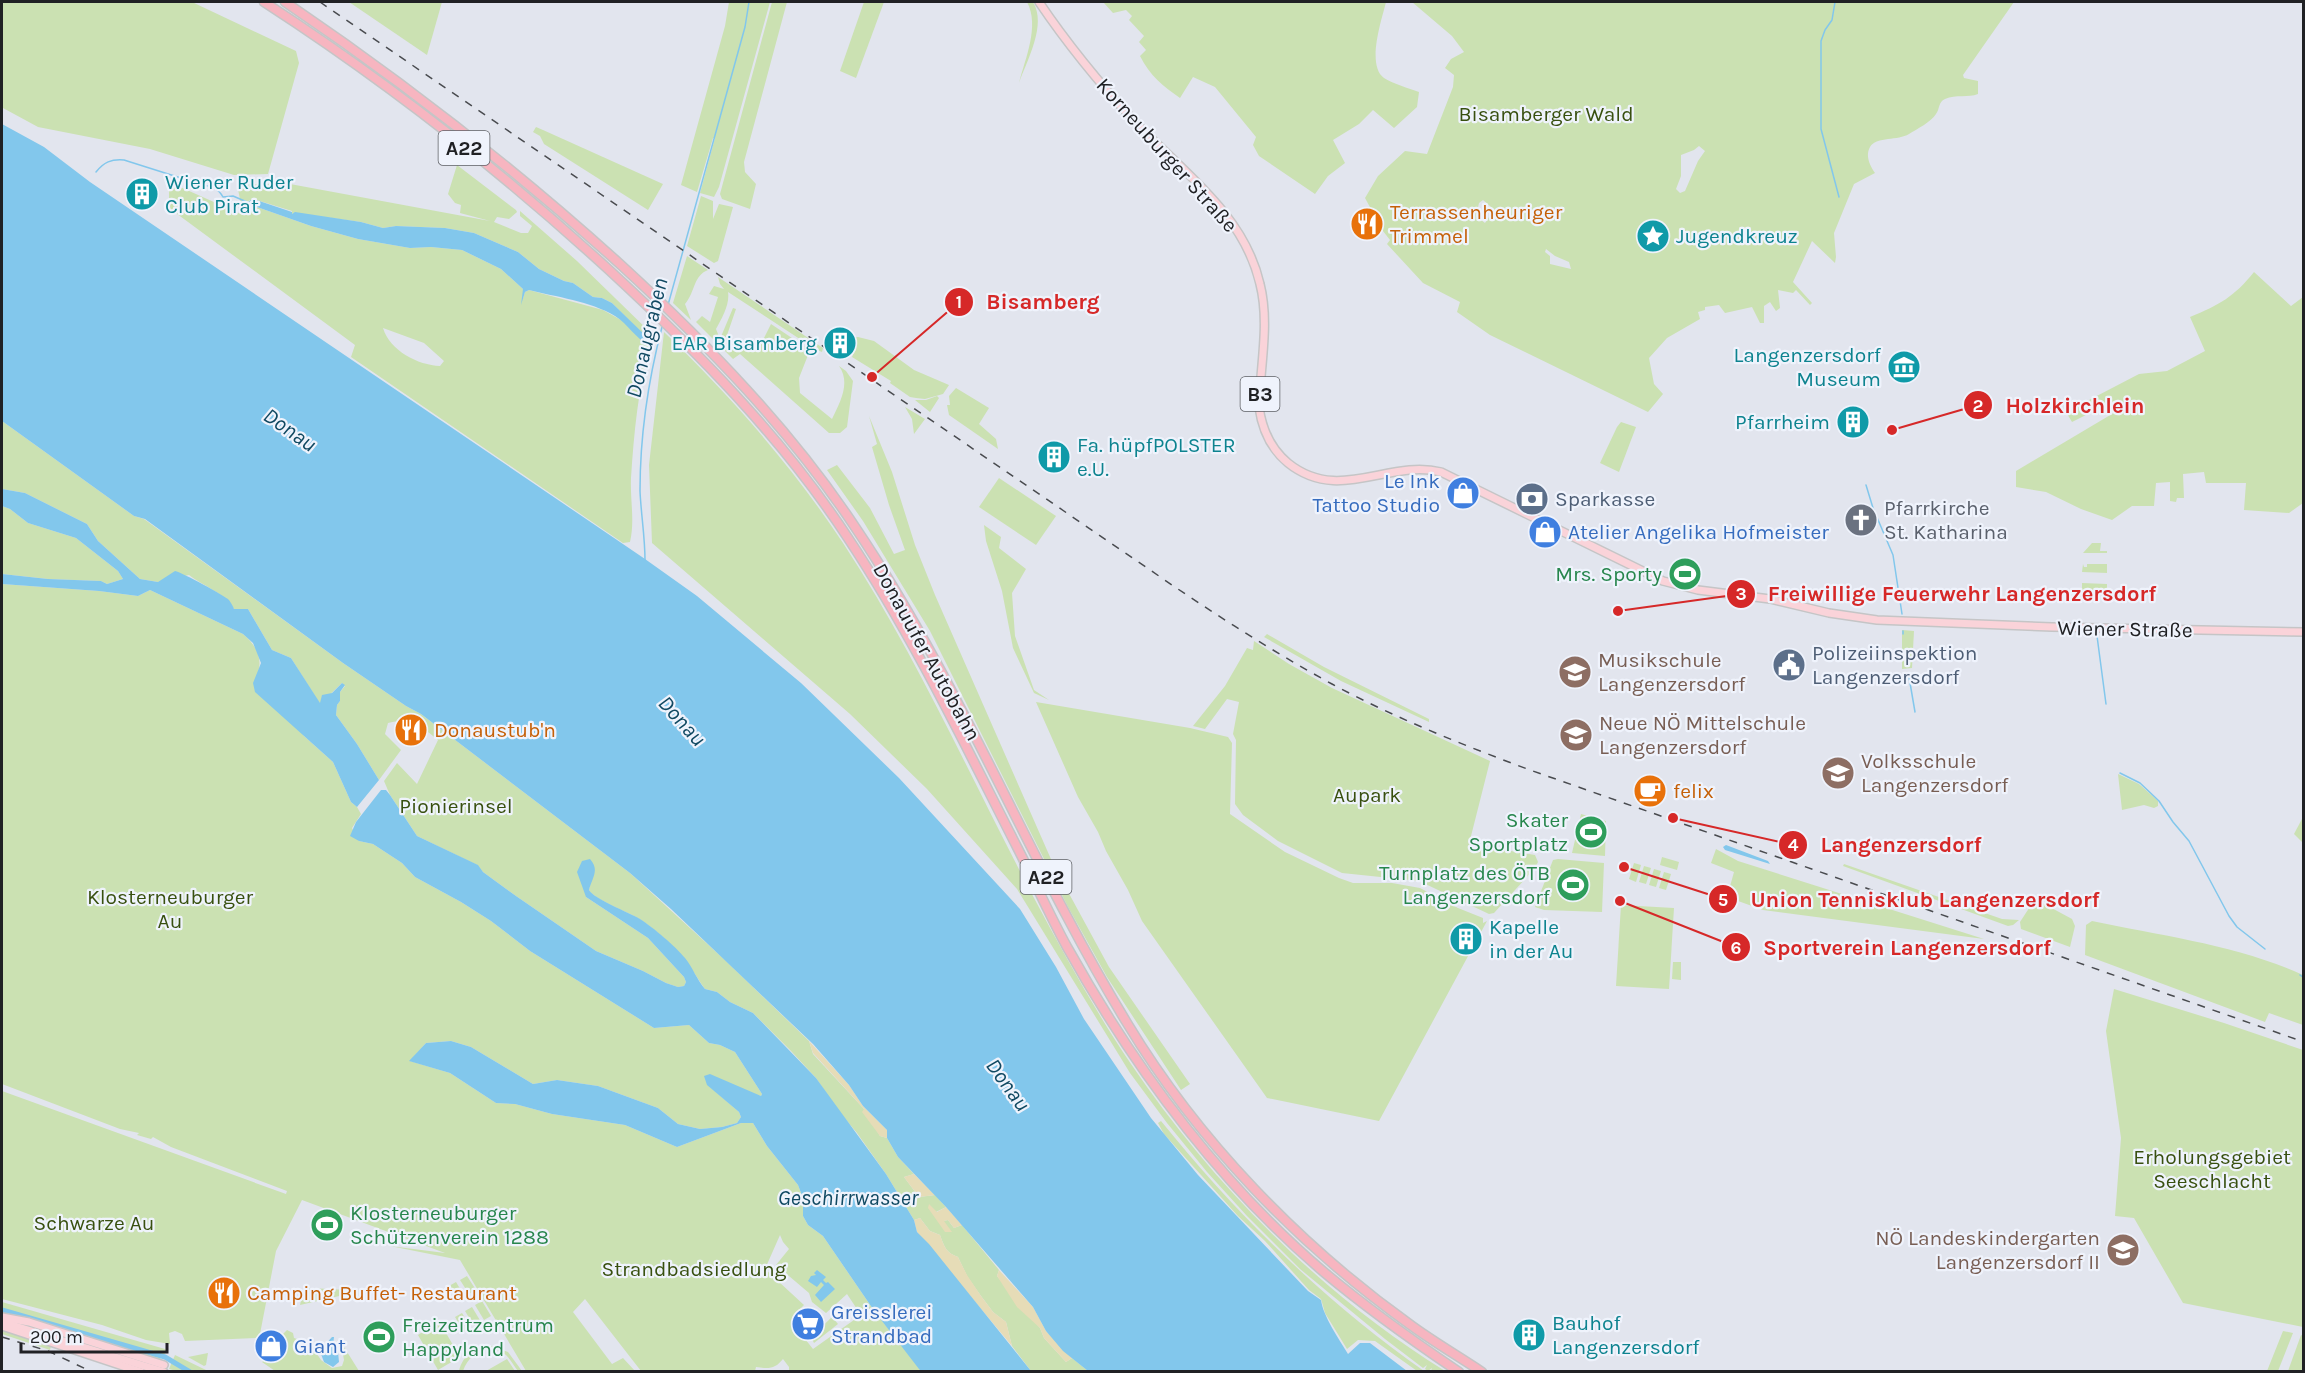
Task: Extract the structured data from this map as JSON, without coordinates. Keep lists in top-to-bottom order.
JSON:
{
  "streets": {
    "highway": ["A22", "Donauufer Autobahn"],
    "main road": ["Korneuburger Straße", "B3", "Wiener Straße"]
  },
  "crossings": [
    ["Korneuburger Straße", "Wiener Straße"]
  ],
  "water": ["Donaugraben", "Donau", "Geschirrwasser"],
  "parks": [
    "Bisamberger Wald",
    "Aupark",
    "Pionierinsel",
    "Klosterneuburger Au",
    "Erholungsgebiet Seeschlacht",
    "Schwarze Au",
    "Strandbadsiedlung"
  ],
  "places": {
    "building": [
      "Wiener Ruder Club Pirat",
      "EAR Bisamberg",
      "Pfarrheim",
      "Fa. hüpfPOLSTER e.U.",
      "Kapelle in der Au",
      "Bauhof Langenzersdorf"
    ],
    "restaurant": ["Terrassenheuriger Trimmel", "Donaustub'n", "Camping Buffet- Restaurant"],
    "place": ["Jugendkreuz"],
    "museum": ["Langenzersdorf Museum"],
    "other": [
      "Bisamberg",
      "Holzkirchlein",
      "Freiwillige Feuerwehr Langenzersdorf",
      "Langenzersdorf",
      "Union Tennisklub Langenzersdorf",
      "Sportverein Langenzersdorf"
    ],
    "shop": ["Le Ink Tattoo Studio", "Atelier Angelika Hofmeister", "Giant"],
    "bank": ["Sparkasse"],
    "church": ["Pfarrkirche St. Katharina"],
    "sports": [
      "Mrs. Sporty",
      "Skater Sportplatz",
      "Turnplatz des ÖTB Langenzersdorf",
      "Klosterneuburger Schützenverein 1288",
      "Freizeitzentrum Happyland"
    ],
    "public building": ["Polizeiinspektion Langenzersdorf"],
    "school or university": [
      "Musikschule Langenzersdorf",
      "Neue NÖ Mittelschule Langenzersdorf",
      "Volksschule Langenzersdorf",
      "NÖ Landeskindergarten Langenzersdorf II"
    ],
    "cafe": ["felix"],
    "supermarket": ["Greisslerei Strandbad"]
  },
  "scale_bar": "200 m"
}
